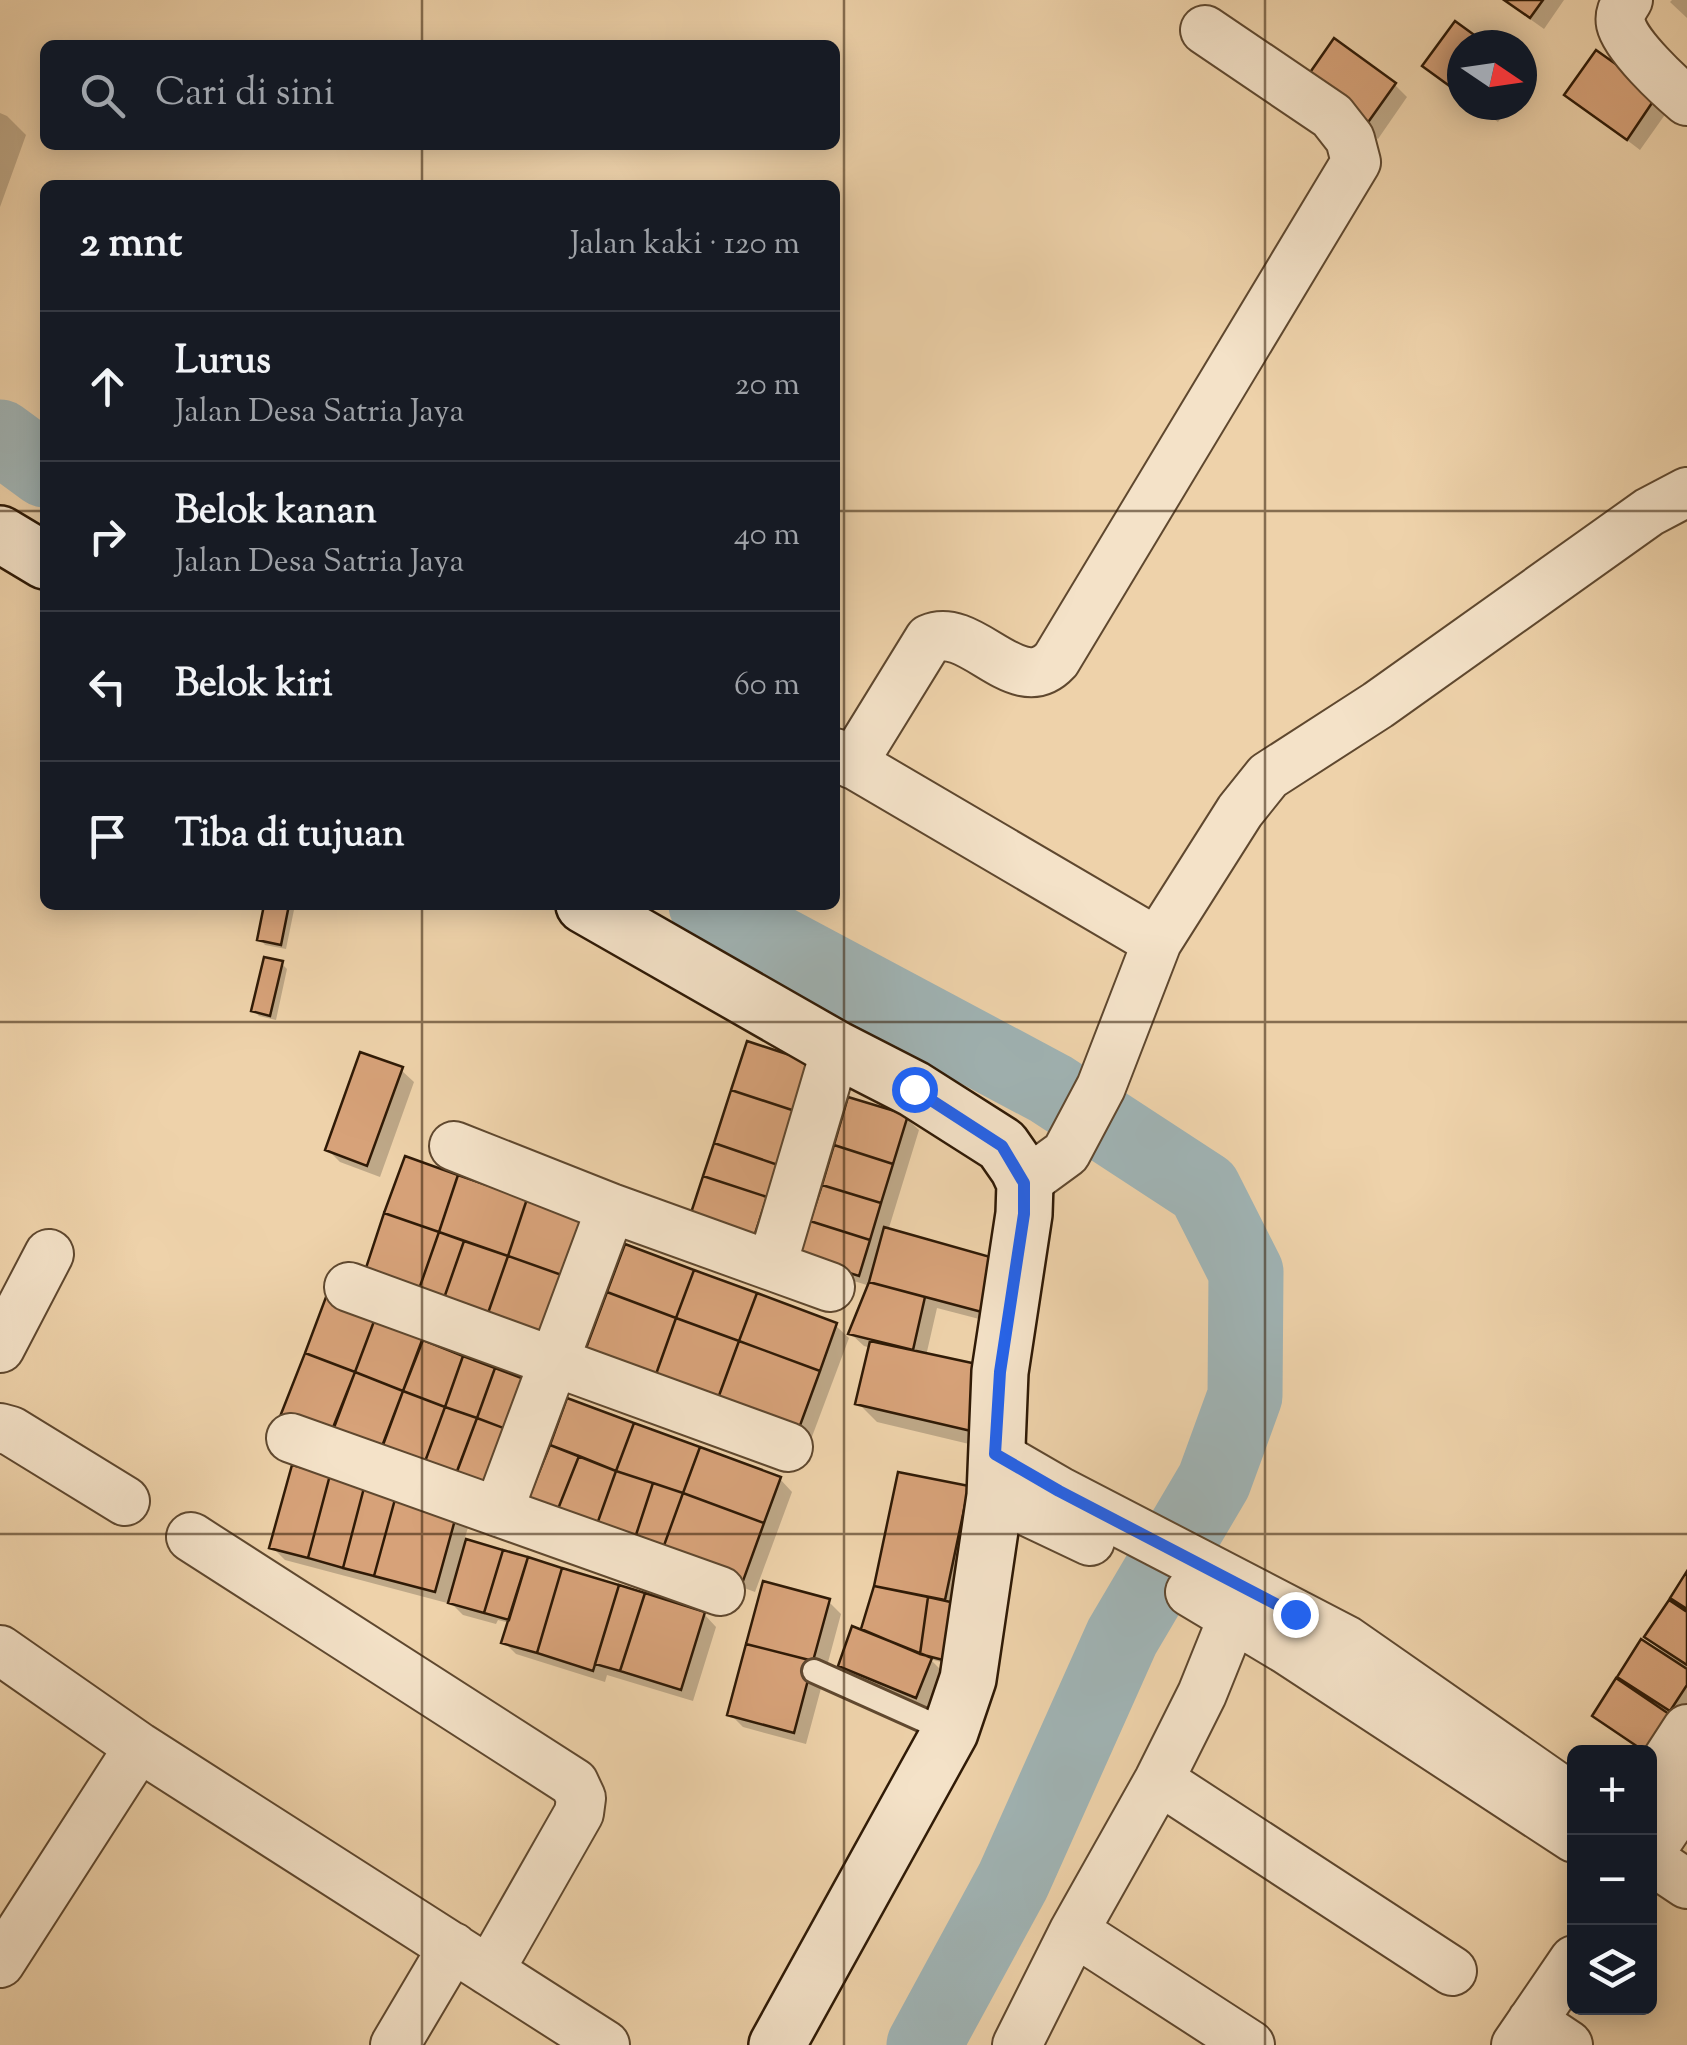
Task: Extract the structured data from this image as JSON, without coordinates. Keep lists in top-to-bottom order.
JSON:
{
  "north": "right",
  "page": {
    "search": "Cari di sini",
    "heading": ["2 mnt", "Jalan kaki · 120 m"],
    "list": [
      ["Lurus", "Jalan Desa Satria Jaya", "20 m"],
      ["Belok kanan", "Jalan Desa Satria Jaya", "40 m"],
      ["Belok kiri", "60 m"],
      "Tiba di tujuan"
    ],
    "map_buttons": ["+", "−"]
  }
}
